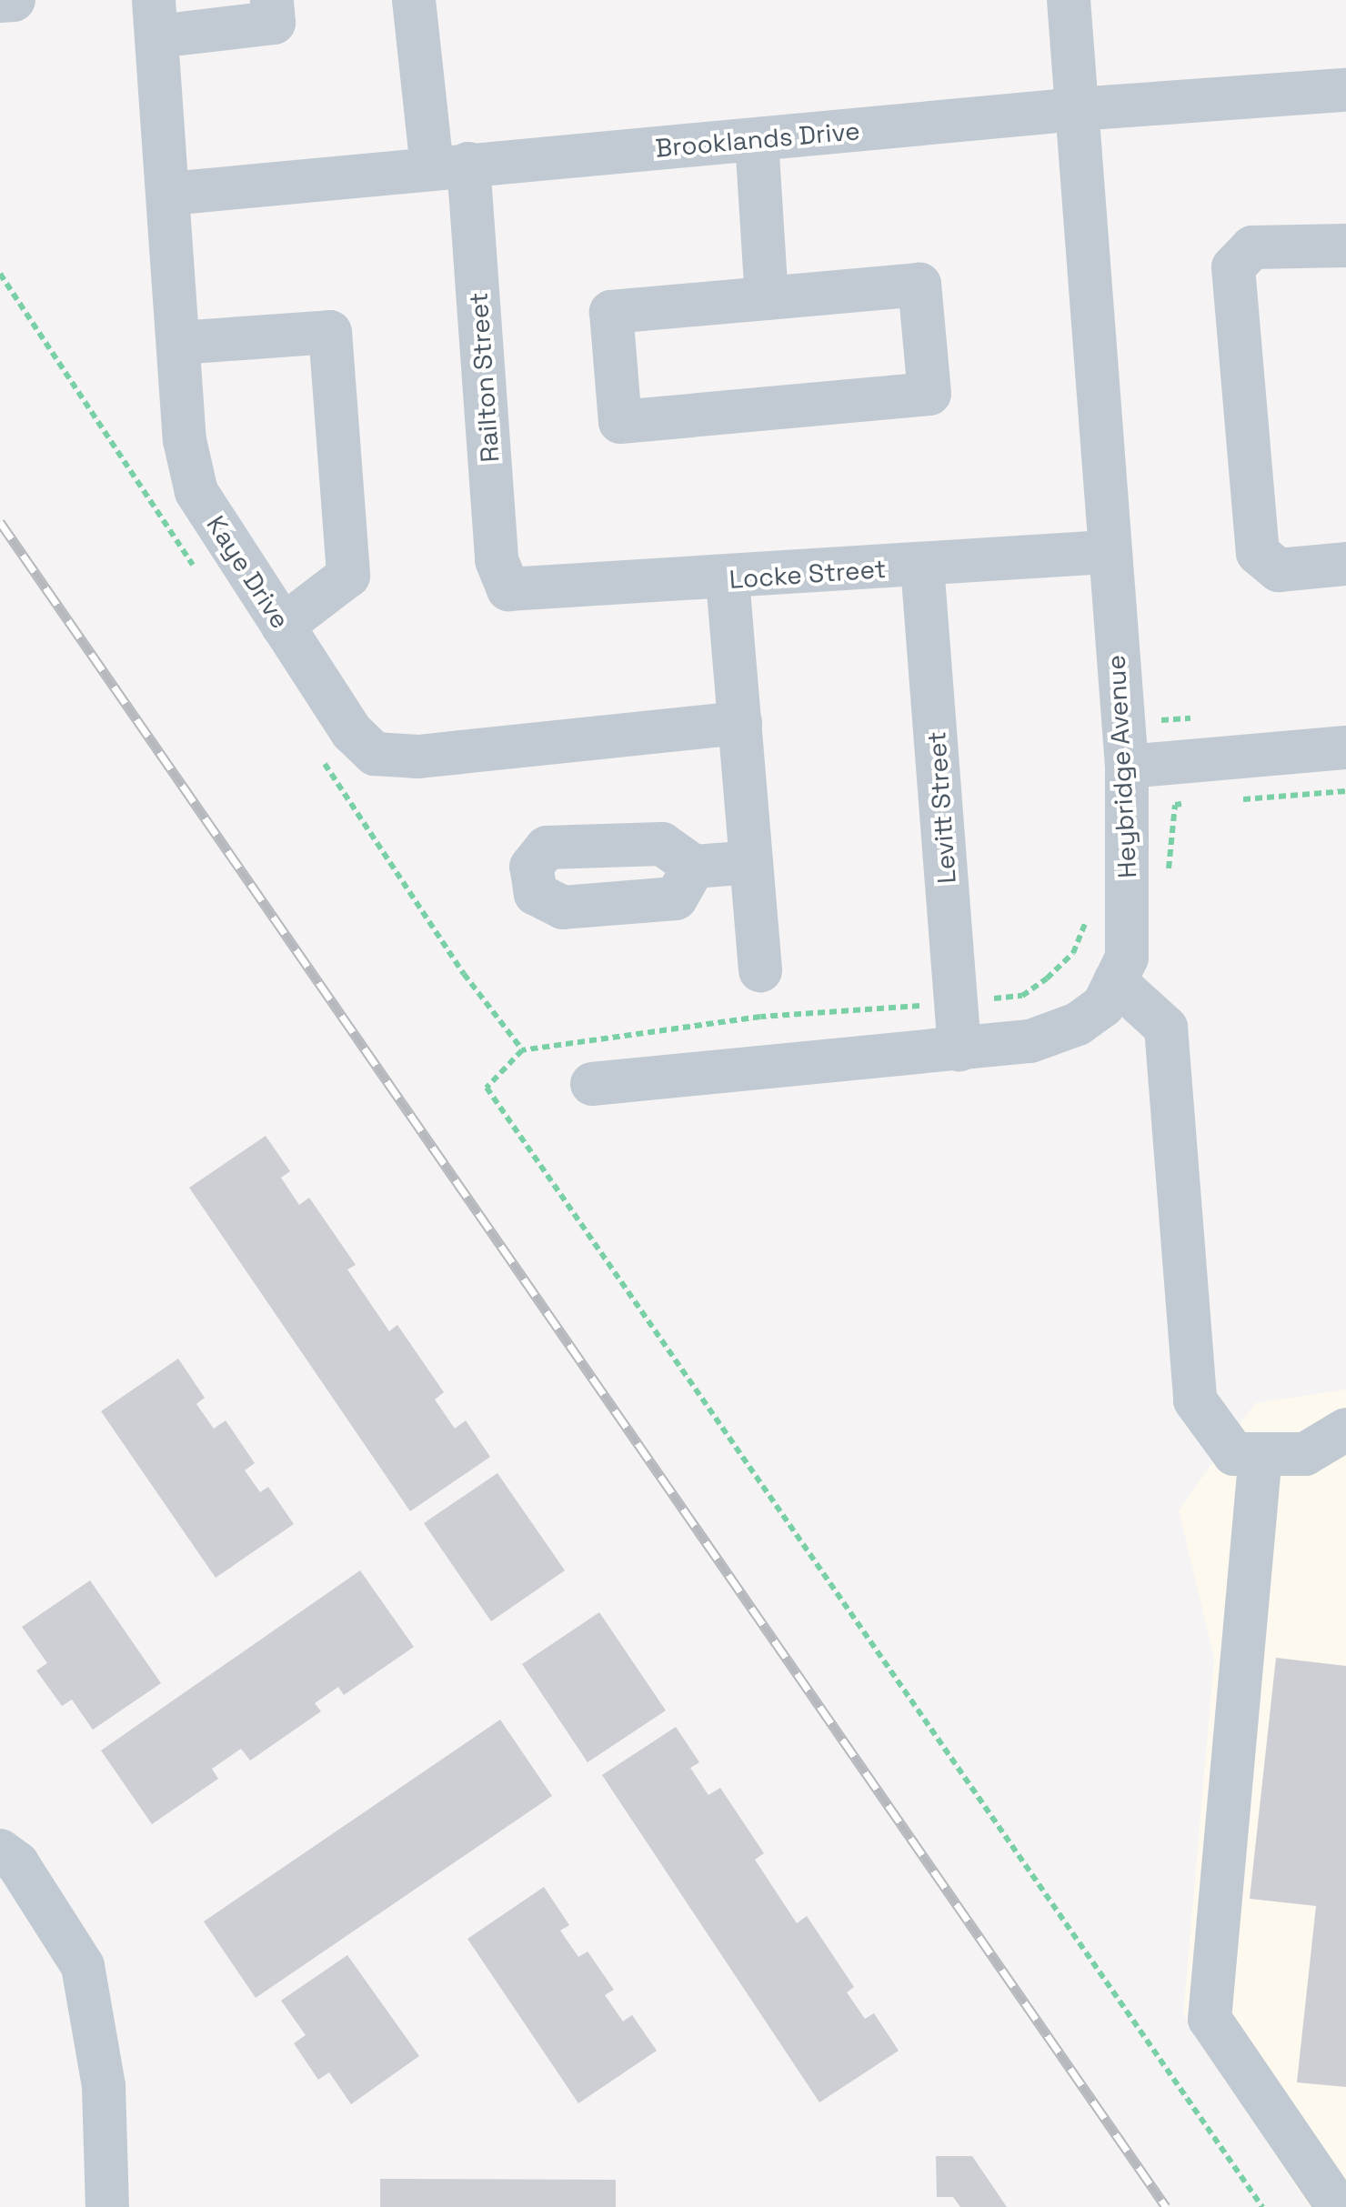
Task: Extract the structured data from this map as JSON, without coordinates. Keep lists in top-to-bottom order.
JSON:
{
  "streets": {
    "street": [
      "Brooklands Drive",
      "Railton Street",
      "Kaye Drive",
      "Locke Street",
      "Heybridge Avenue",
      "Levitt Street"
    ]
  },
  "crossings": [
    ["Brooklands Drive", "Railton Street"],
    ["Brooklands Drive", "Kaye Drive"],
    ["Brooklands Drive", "Heybridge Avenue"],
    ["Railton Street", "Locke Street"],
    ["Locke Street", "Heybridge Avenue"],
    ["Locke Street", "Levitt Street"],
    ["Heybridge Avenue", "Levitt Street"]
  ]
}
